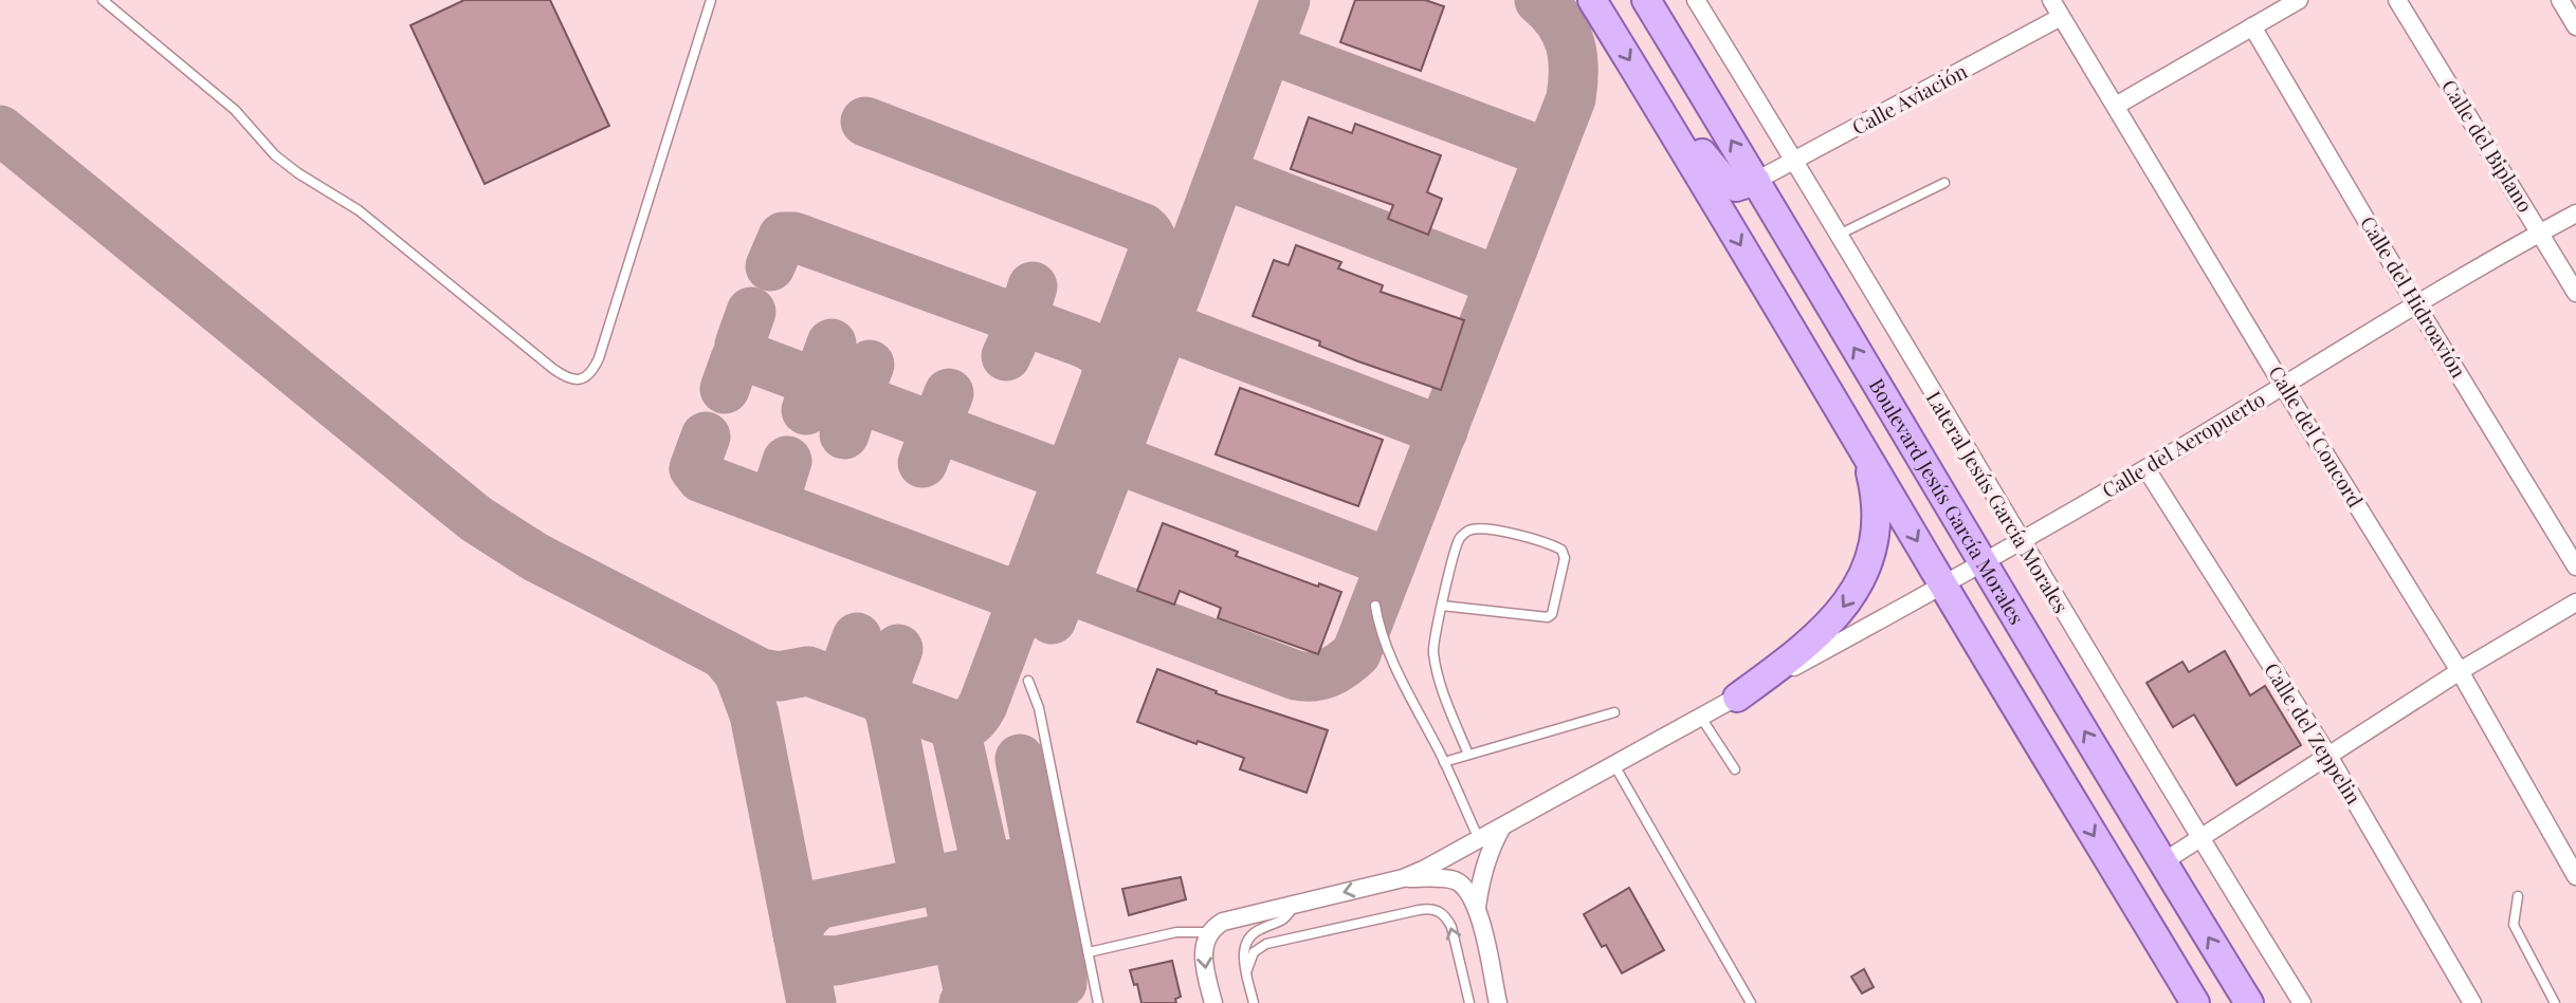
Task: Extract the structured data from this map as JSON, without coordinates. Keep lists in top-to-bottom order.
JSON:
{
  "streets": {
    "main road": ["Boulevard Jesús García Morales"],
    "street": [
      "Calle Aviación",
      "Calle del Biplano",
      "Calle del Hidroavión",
      "Calle del Concord",
      "Calle del Aeropuerto",
      "Lateral Jesús García Morales",
      "Calle del Zeppelin"
    ]
  },
  "crossings": [
    ["Calle Aviación", "Calle del Concord"],
    ["Calle Aviación", "Boulevard Jesús García Morales"],
    ["Calle Aviación", "Lateral Jesús García Morales"],
    ["Calle del Biplano", "Calle del Aeropuerto"],
    ["Calle del Hidroavión", "Calle del Aeropuerto"],
    ["Calle del Concord", "Calle del Aeropuerto"],
    ["Calle del Aeropuerto", "Boulevard Jesús García Morales"],
    ["Calle del Aeropuerto", "Lateral Jesús García Morales"],
    ["Calle del Aeropuerto", "Calle del Zeppelin"]
  ]
}
